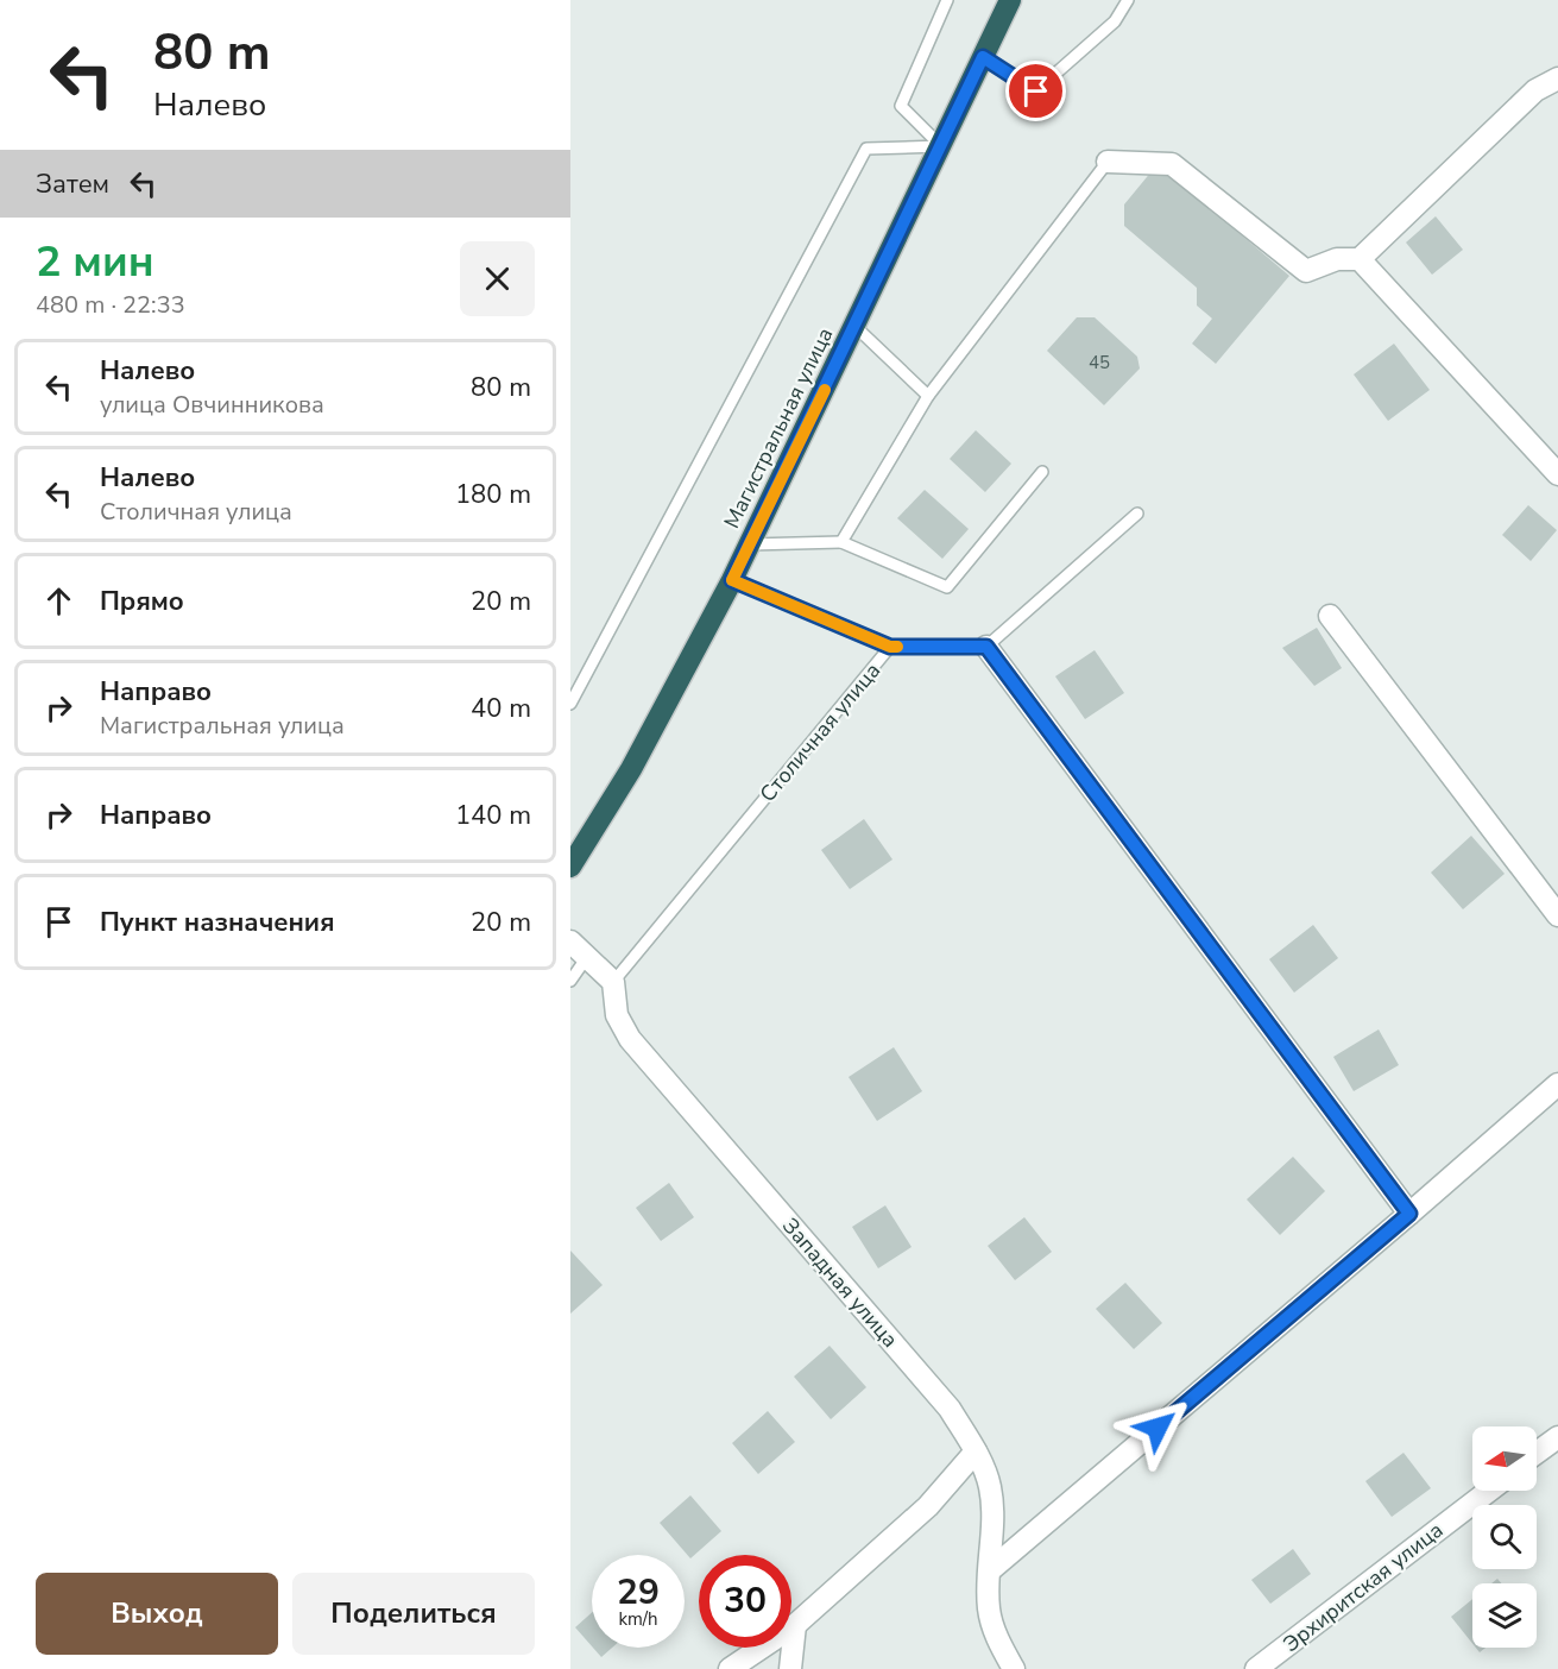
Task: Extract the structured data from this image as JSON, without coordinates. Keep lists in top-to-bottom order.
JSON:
{
  "streets": {
    "highway": ["Магистральная улица"],
    "street": ["Западная улица", "Эрхиритская улица"],
    "lane": ["Столичная улица"]
  },
  "crossings": [
    ["Столичная улица", "Западная улица"]
  ],
  "house_numbers": ["45"],
  "north": "left",
  "page": {
    "turn": ["80 m", "Налево"],
    "then": "Затем",
    "heading": ["2 мин", "480 m · 22:33"],
    "list": [
      {
        "name": "Налево",
        "note": "улица Овчинникова",
        "value": "80 m"
      },
      {
        "name": "Налево",
        "note": "Столичная улица",
        "value": "180 m"
      },
      {
        "name": "Прямо",
        "value": "20 m"
      },
      {
        "name": "Направо",
        "note": "Магистральная улица",
        "value": "40 m"
      },
      {
        "name": "Направо",
        "value": "140 m"
      },
      {
        "name": "Пункт назначения",
        "value": "20 m"
      }
    ],
    "speed": "29 km/h",
    "limit": "30",
    "buttons": ["Выход", "Поделиться"]
  }
}
